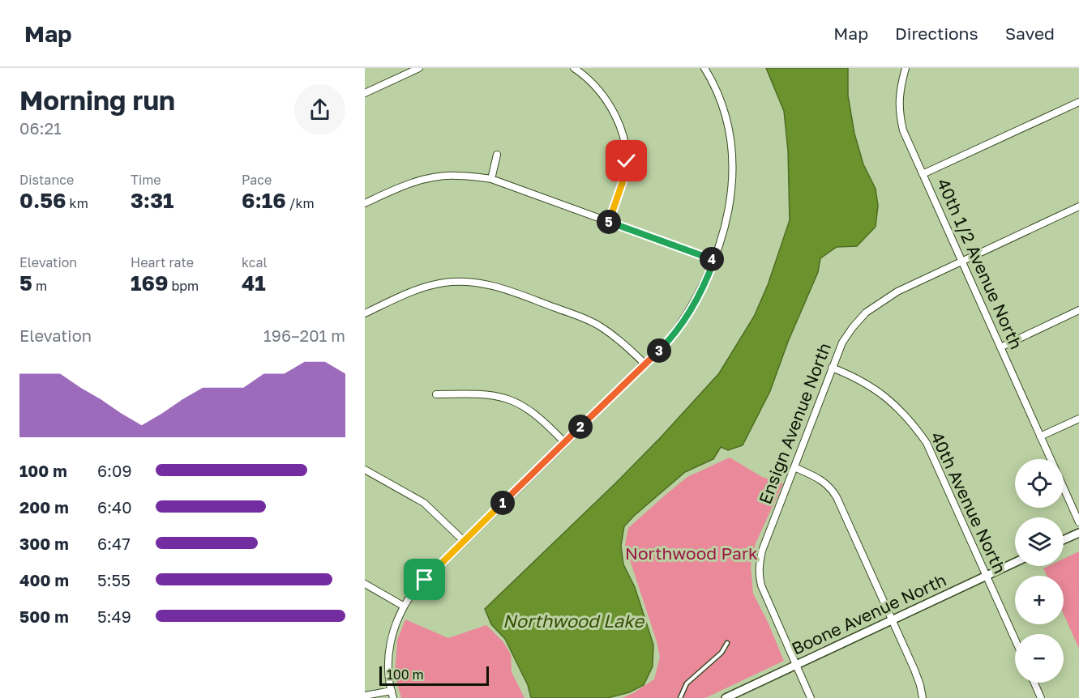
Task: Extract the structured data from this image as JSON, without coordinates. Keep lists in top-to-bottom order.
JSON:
{
  "streets": {
    "street": [
      "40th 1/2 Avenue North",
      "Ensign Avenue North",
      "40th Avenue North",
      "Boone Avenue North"
    ]
  },
  "crossings": [
    ["40th 1/2 Avenue North", "Ensign Avenue North"],
    ["Ensign Avenue North", "40th Avenue North"],
    ["Ensign Avenue North", "Boone Avenue North"],
    ["40th Avenue North", "Boone Avenue North"]
  ],
  "water": ["Northwood Lake"],
  "parks": ["Northwood Park"],
  "scale_bar": "100 m",
  "page": {
    "header": "Map",
    "nav": ["Map", "Directions", "Saved"],
    "heading": ["Morning run", "06:21"],
    "stats": [
      ["Distance", "0.56 km"],
      ["Time", "3:31"],
      ["Pace", "6:16 /km"],
      ["Elevation", "5 m"],
      ["Heart rate", "169 bpm"],
      ["kcal", "41"]
    ],
    "pins": [
      "5",
      "4",
      "3",
      "2",
      "1"
    ],
    "chart": ["Elevation", "196–201 m"],
    "list": [
      {
        "name": "100 m",
        "note": "6:09"
      },
      {
        "name": "200 m",
        "note": "6:40"
      },
      {
        "name": "300 m",
        "note": "6:47"
      },
      {
        "name": "400 m",
        "note": "5:55"
      },
      {
        "name": "500 m",
        "note": "5:49"
      }
    ],
    "map_buttons": ["+", "−"],
    "scale": "100 m"
  }
}
